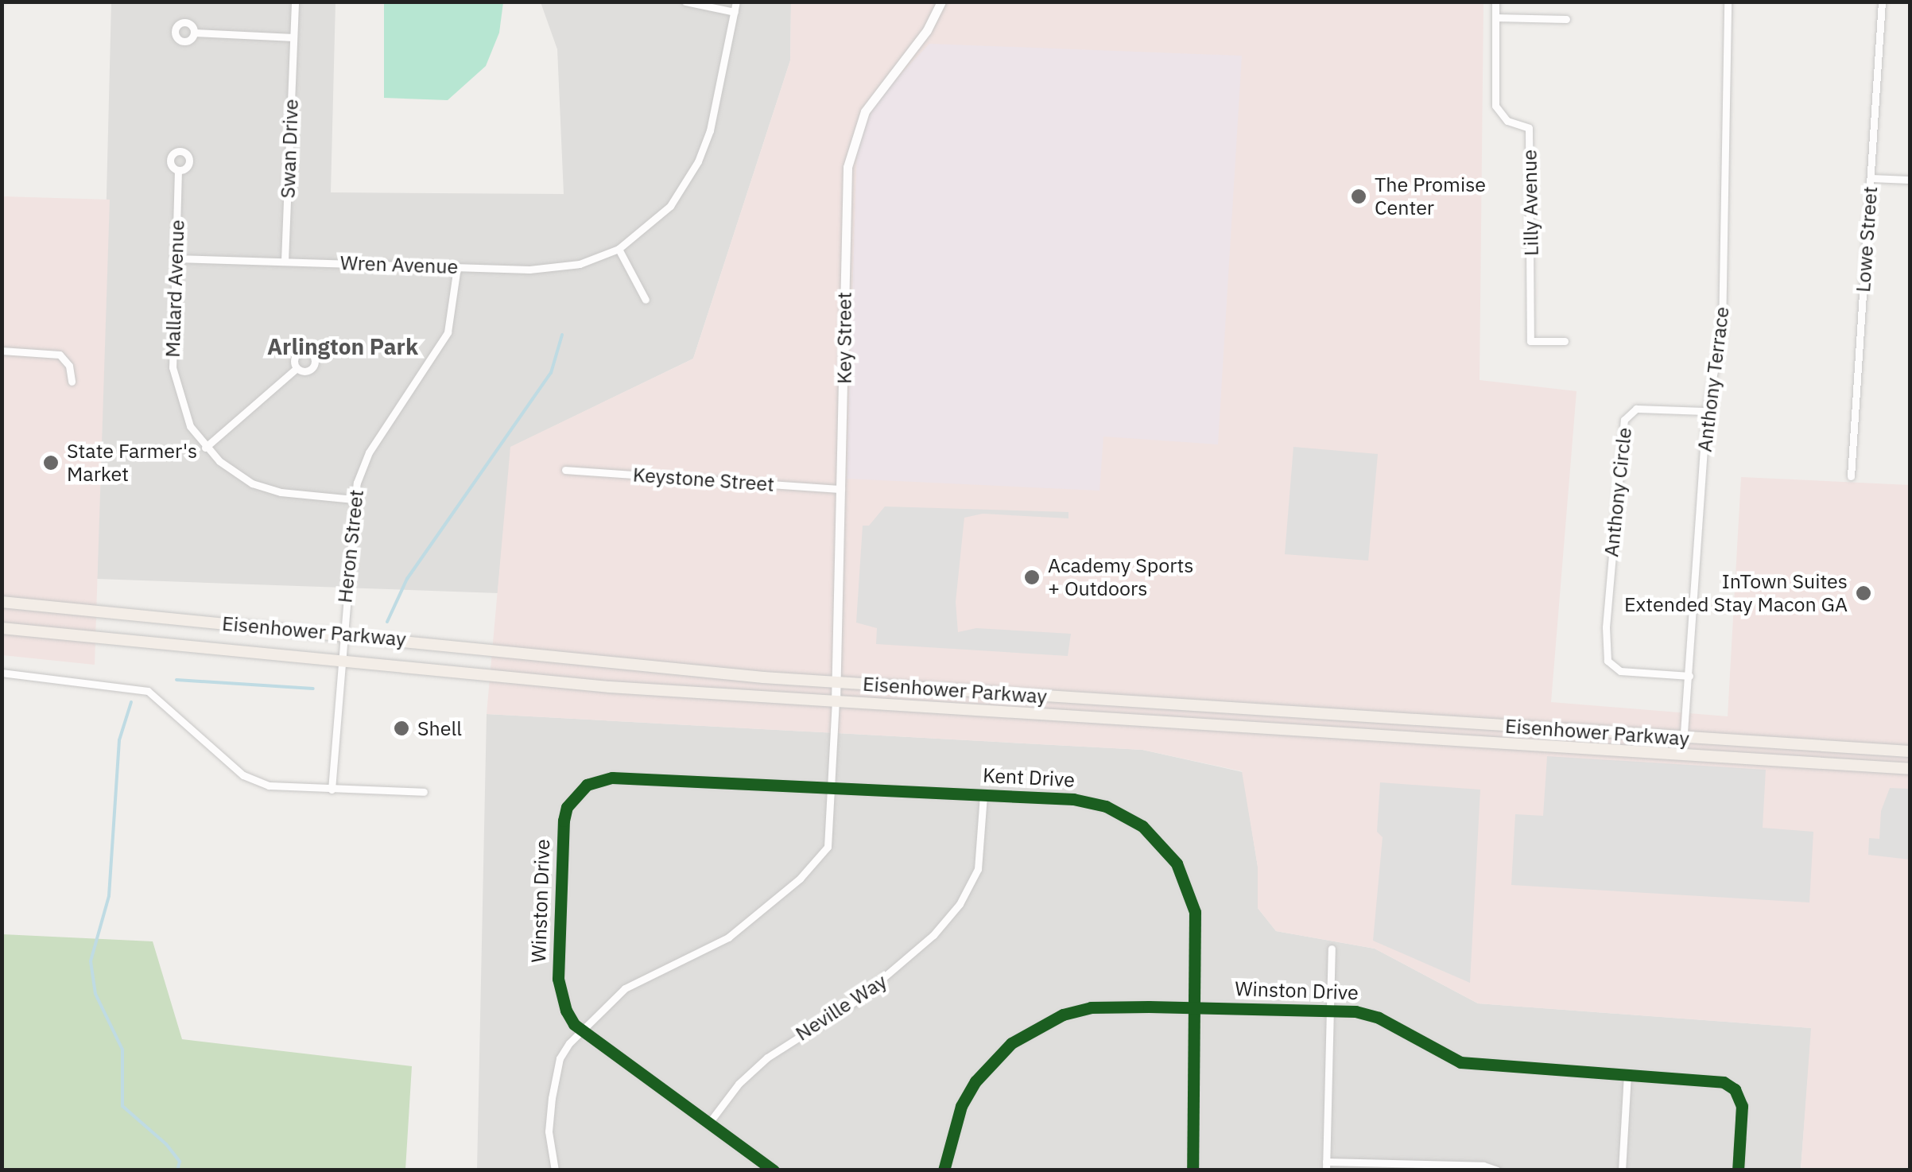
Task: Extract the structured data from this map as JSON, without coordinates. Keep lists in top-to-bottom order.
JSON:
{
  "streets": {
    "main road": ["Eisenhower Parkway"],
    "street": [
      "Swan Drive",
      "Lilly Avenue",
      "Lowe Street",
      "Wren Avenue",
      "Mallard Avenue",
      "Key Street",
      "Anthony Terrace",
      "Keystone Street",
      "Anthony Circle",
      "Heron Street",
      "Kent Drive",
      "Winston Drive",
      "Neville Way"
    ]
  },
  "crossings": [
    ["Swan Drive", "Wren Avenue"],
    ["Wren Avenue", "Mallard Avenue"],
    ["Wren Avenue", "Heron Street"],
    ["Mallard Avenue", "Heron Street"],
    ["Key Street", "Keystone Street"],
    ["Key Street", "Eisenhower Parkway"],
    ["Anthony Terrace", "Anthony Circle"],
    ["Anthony Terrace", "Eisenhower Parkway"],
    ["Heron Street", "Eisenhower Parkway"],
    ["Kent Drive", "Winston Drive"],
    ["Kent Drive", "Neville Way"],
    ["Winston Drive", "Neville Way"]
  ],
  "districts": ["Arlington Park"],
  "places": [
    "The Promise Center",
    "State Farmer's Market",
    "Academy Sports + Outdoors",
    "InTown Suites Extended Stay Macon GA",
    "Shell"
  ]
}
